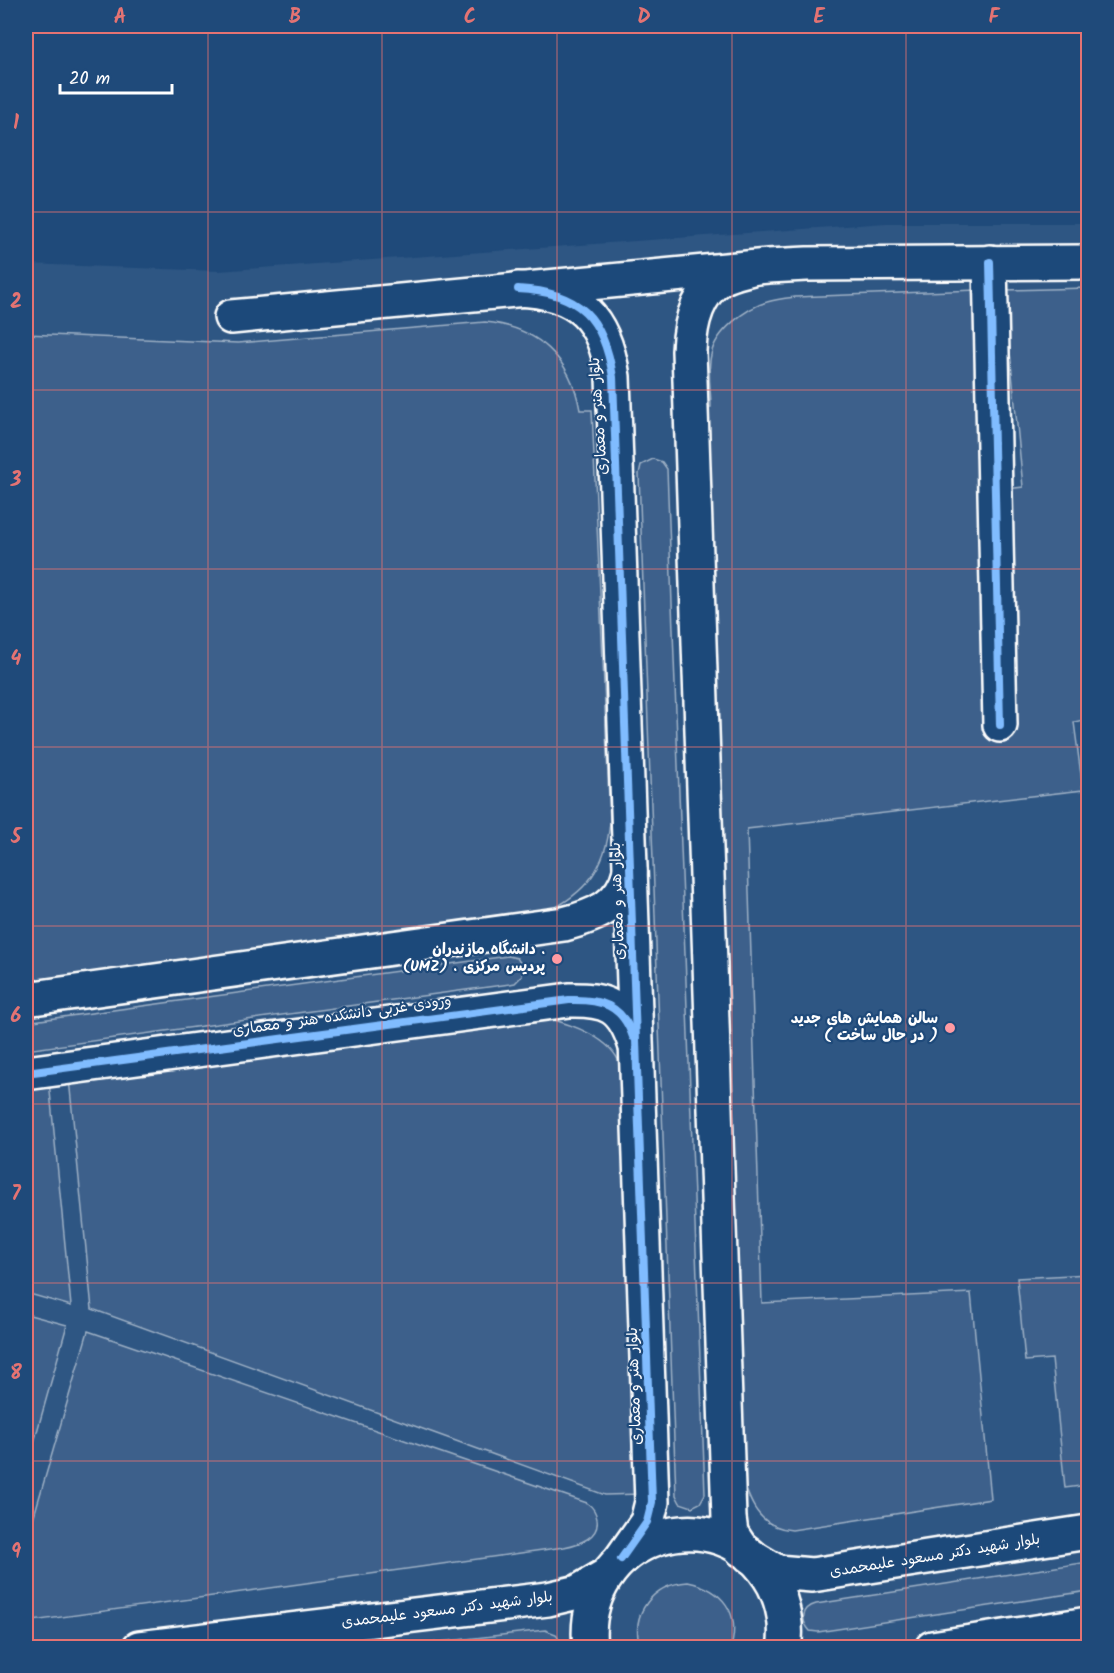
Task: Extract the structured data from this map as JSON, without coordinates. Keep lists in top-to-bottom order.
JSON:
{
  "streets": {
    "street": ["بلوار هنر و معماری", "ورودی غربی دانشکده هنر و معماری", "بلوار شهید دکتر مسعود علیمحمدی"]
  },
  "crossings": [
    ["بلوار هنر و معماری", "ورودی غربی دانشکده هنر و معماری"],
    ["بلوار هنر و معماری", "بلوار شهید دکتر مسعود علیمحمدی"]
  ],
  "places": ["دانشگاه مازندران . (UMZ) . پردیس مرکزی", "سالن همایش های جدید ( در حال ساخت )"],
  "scale_bar": "20 m",
  "grid": {
    "columns": [
      "A",
      "B",
      "C",
      "D",
      "E",
      "F"
    ],
    "rows": [
      "1",
      "2",
      "3",
      "4",
      "5",
      "6",
      "7",
      "8",
      "9"
    ]
  }
}
